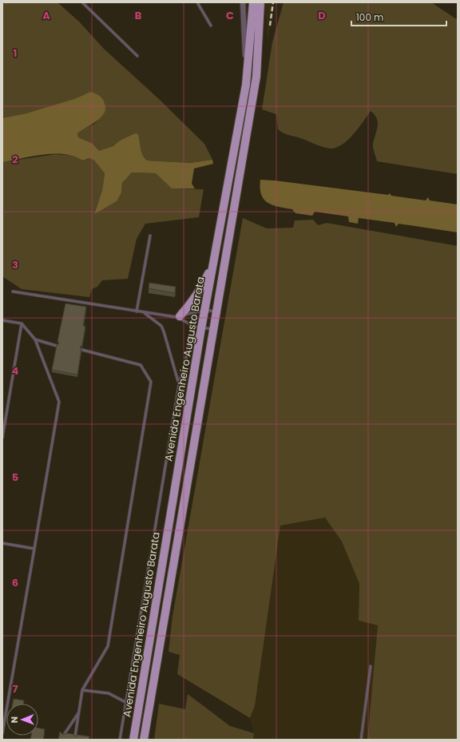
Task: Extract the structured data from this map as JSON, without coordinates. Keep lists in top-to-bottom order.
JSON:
{
  "streets": {
    "main road": ["Avenida Engenheiro Augusto Barata"]
  },
  "scale_bar": "100 m",
  "north": "left",
  "grid": {
    "columns": [
      "A",
      "B",
      "C",
      "D"
    ],
    "rows": [
      "1",
      "2",
      "3",
      "4",
      "5",
      "6",
      "7"
    ]
  }
}
